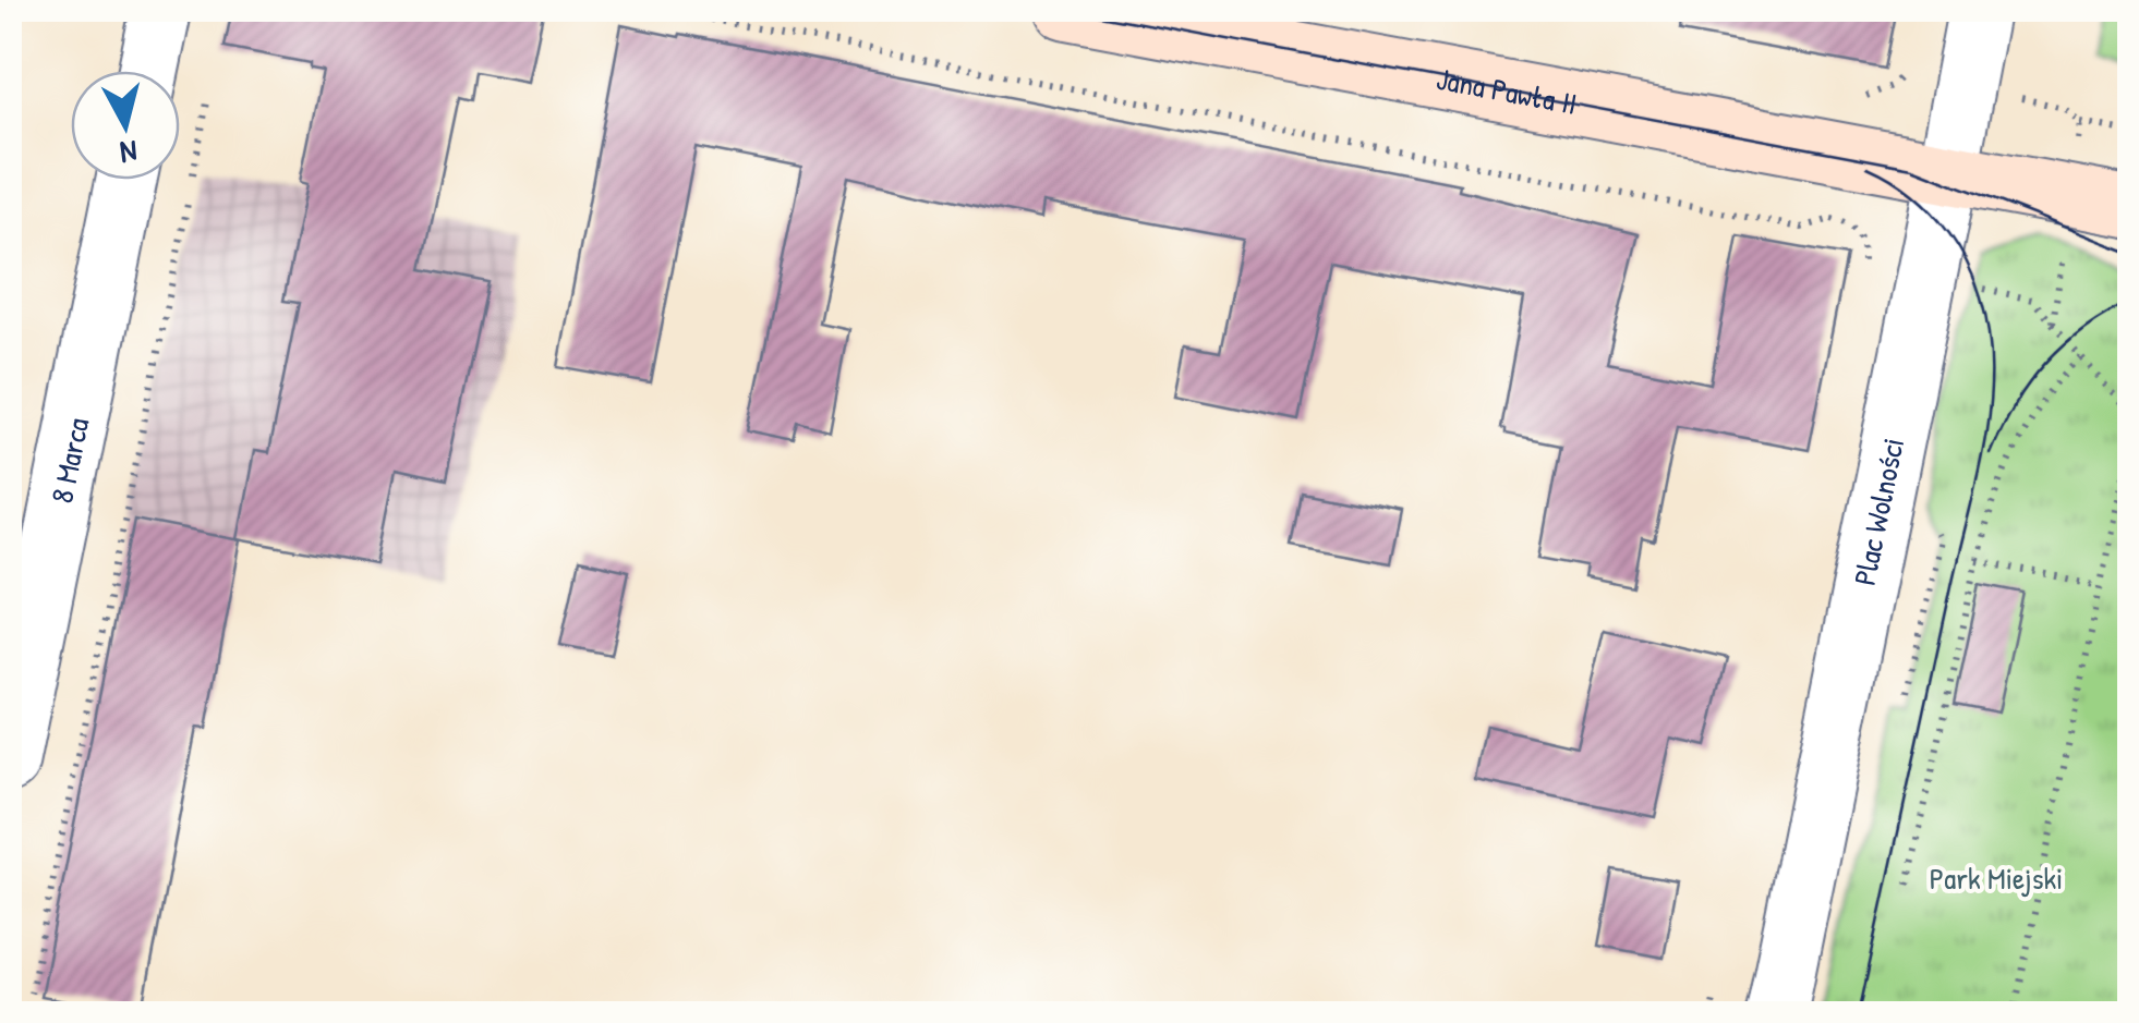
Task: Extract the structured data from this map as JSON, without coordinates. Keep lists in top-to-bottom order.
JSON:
{
  "streets": {
    "main road": ["Jana Pawła II"],
    "street": ["8 Marca", "Plac Wolności"]
  },
  "crossings": [
    ["Jana Pawła II", "Plac Wolności"]
  ],
  "parks": ["Park Miejski"],
  "north": "bottom"
}
